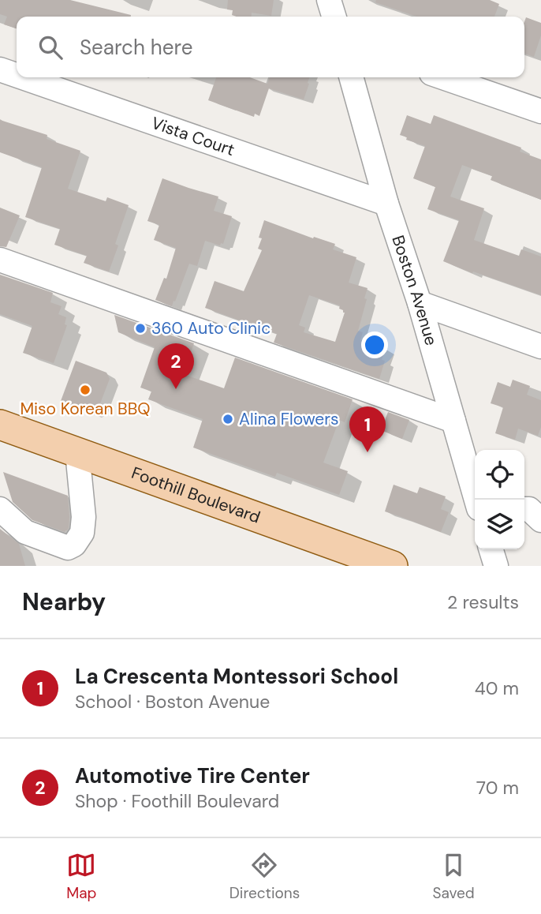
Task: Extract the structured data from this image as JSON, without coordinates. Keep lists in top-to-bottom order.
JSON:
{
  "streets": {
    "main road": ["Foothill Boulevard"],
    "street": ["Vista Court", "Boston Avenue"]
  },
  "crossings": [
    ["Vista Court", "Boston Avenue"]
  ],
  "places": ["360 Auto Clinic", "Miso Korean BBQ", "Alina Flowers"],
  "page": {
    "search": "Search here",
    "pins": ["2", "1"],
    "heading": ["Nearby", "2 results"],
    "list": [
      {
        "mark": "1",
        "name": "La Crescenta Montessori School",
        "note": "School · Boston Avenue",
        "value": "40 m"
      },
      {
        "mark": "2",
        "name": "Automotive Tire Center",
        "note": "Shop · Foothill Boulevard",
        "value": "70 m"
      }
    ],
    "nav": ["Map", "Directions", "Saved"]
  }
}
